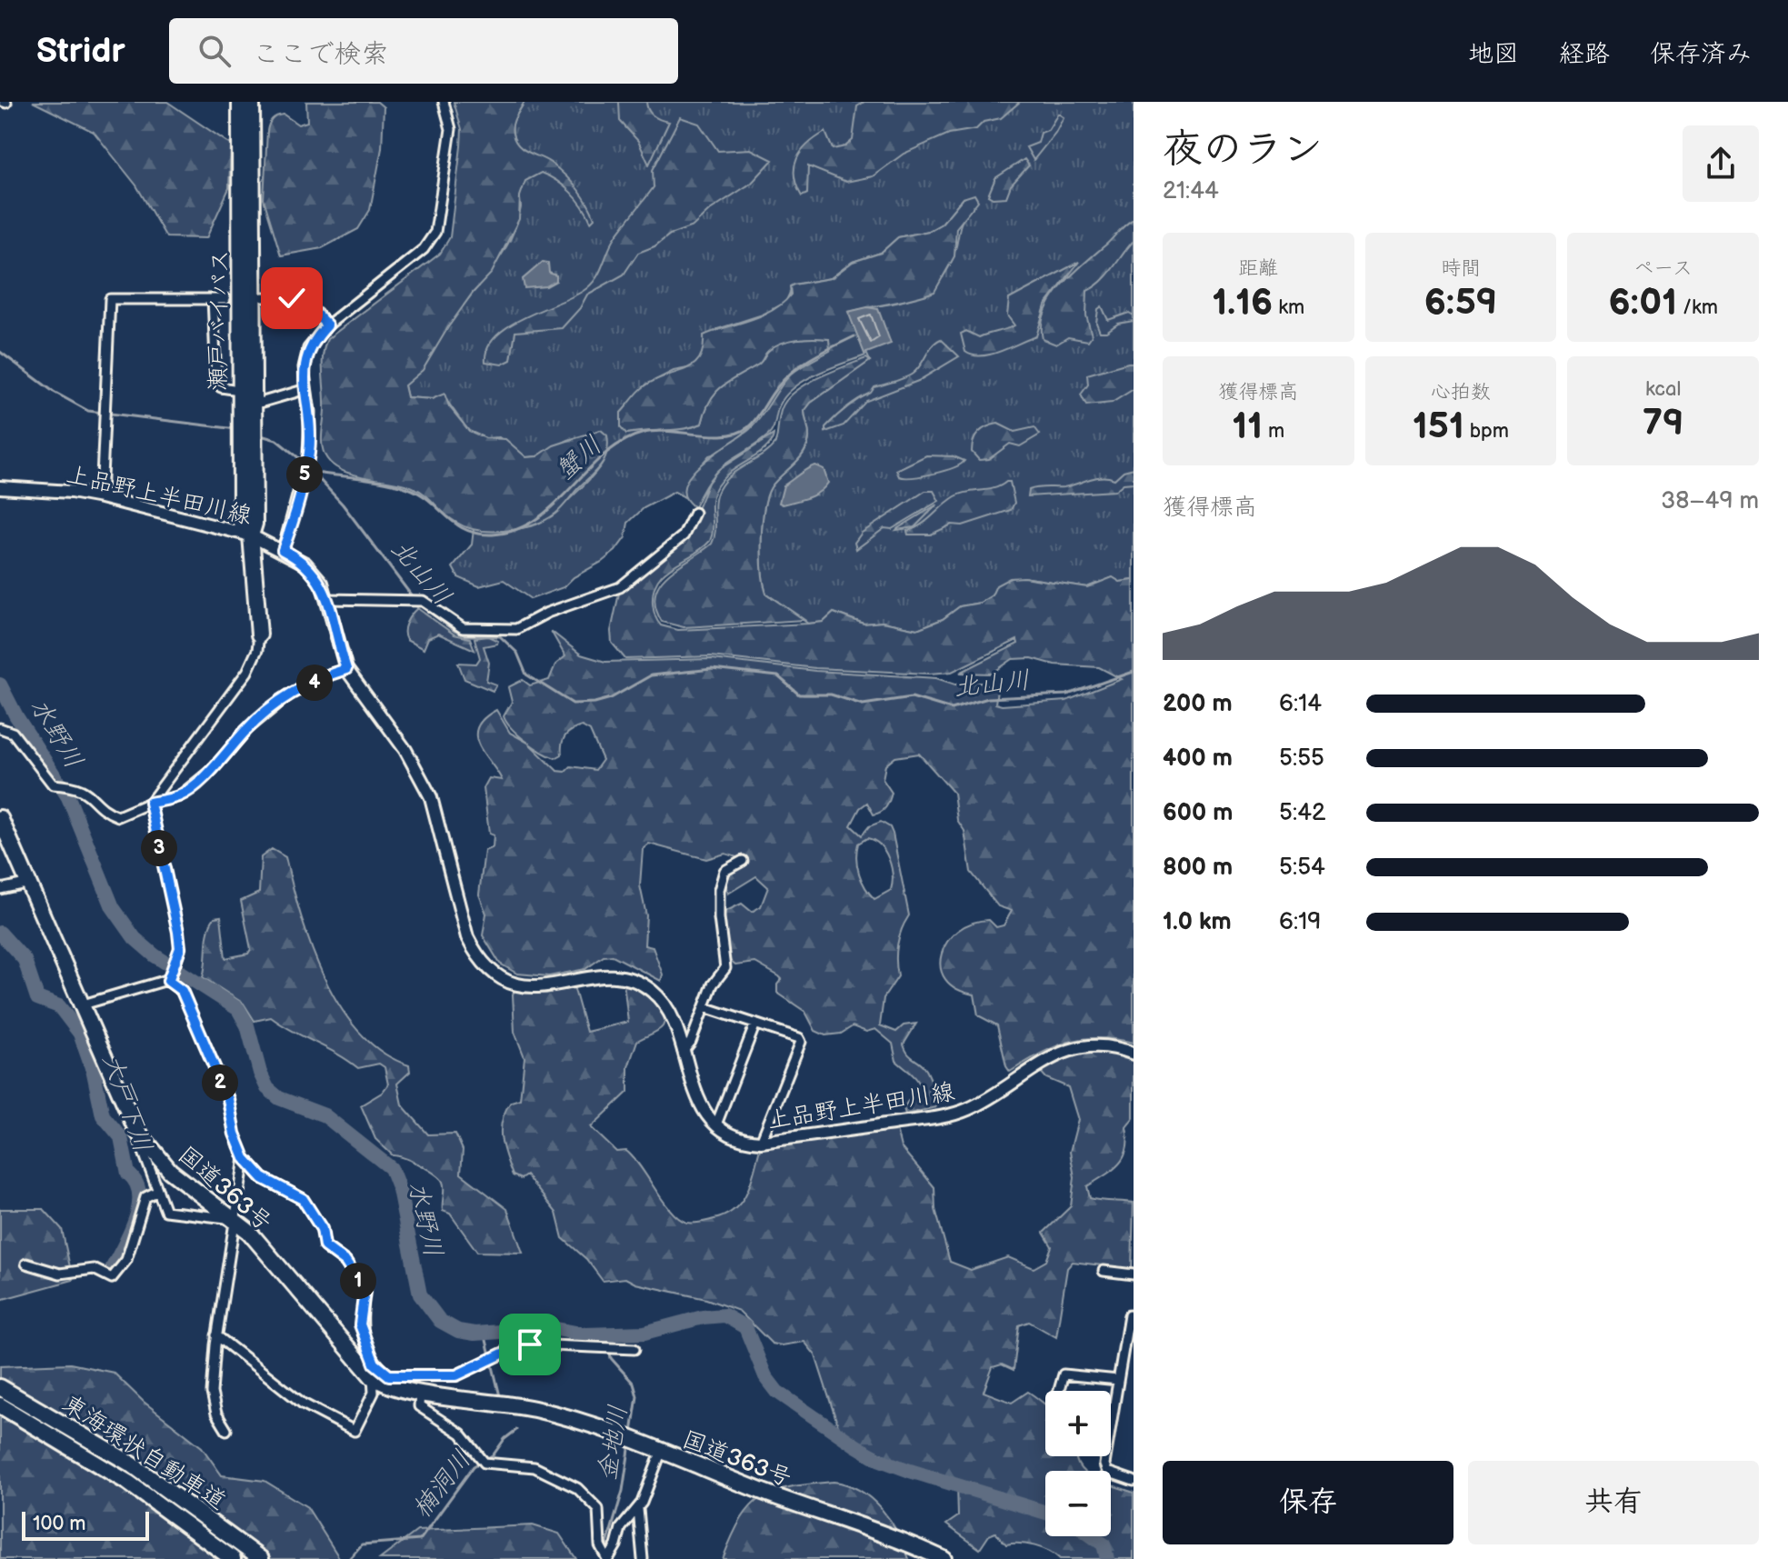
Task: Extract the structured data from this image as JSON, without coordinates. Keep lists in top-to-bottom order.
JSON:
{
  "streets": {
    "highway": ["瀬戸バイパス", "国道363号", "東海環状自動車道"],
    "street": ["上品野上半田川線"]
  },
  "crossings": [
    ["瀬戸バイパス", "上品野上半田川線"]
  ],
  "water": [
    "蟹川",
    "北山川",
    "水野川",
    "大戸下川",
    "金地川",
    "楠洞川"
  ],
  "scale_bar": "100 m",
  "page": {
    "header": "Stridr",
    "search": "ここで検索",
    "nav": ["地図", "経路", "保存済み"],
    "heading": ["夜のラン", "21:44"],
    "stats": [
      ["距離", "1.16 km"],
      ["時間", "6:59"],
      ["ペース", "6:01 /km"],
      ["獲得標高", "11 m"],
      ["心拍数", "151 bpm"],
      ["kcal", "79"]
    ],
    "pins": [
      "5",
      "4",
      "3",
      "2",
      "1"
    ],
    "chart": ["獲得標高", "38–49 m"],
    "list": [
      {
        "name": "200 m",
        "note": "6:14"
      },
      {
        "name": "400 m",
        "note": "5:55"
      },
      {
        "name": "600 m",
        "note": "5:42"
      },
      {
        "name": "800 m",
        "note": "5:54"
      },
      {
        "name": "1.0 km",
        "note": "6:19"
      }
    ],
    "map_buttons": ["+", "−"],
    "buttons": ["保存", "共有"],
    "scale": "100 m"
  }
}
